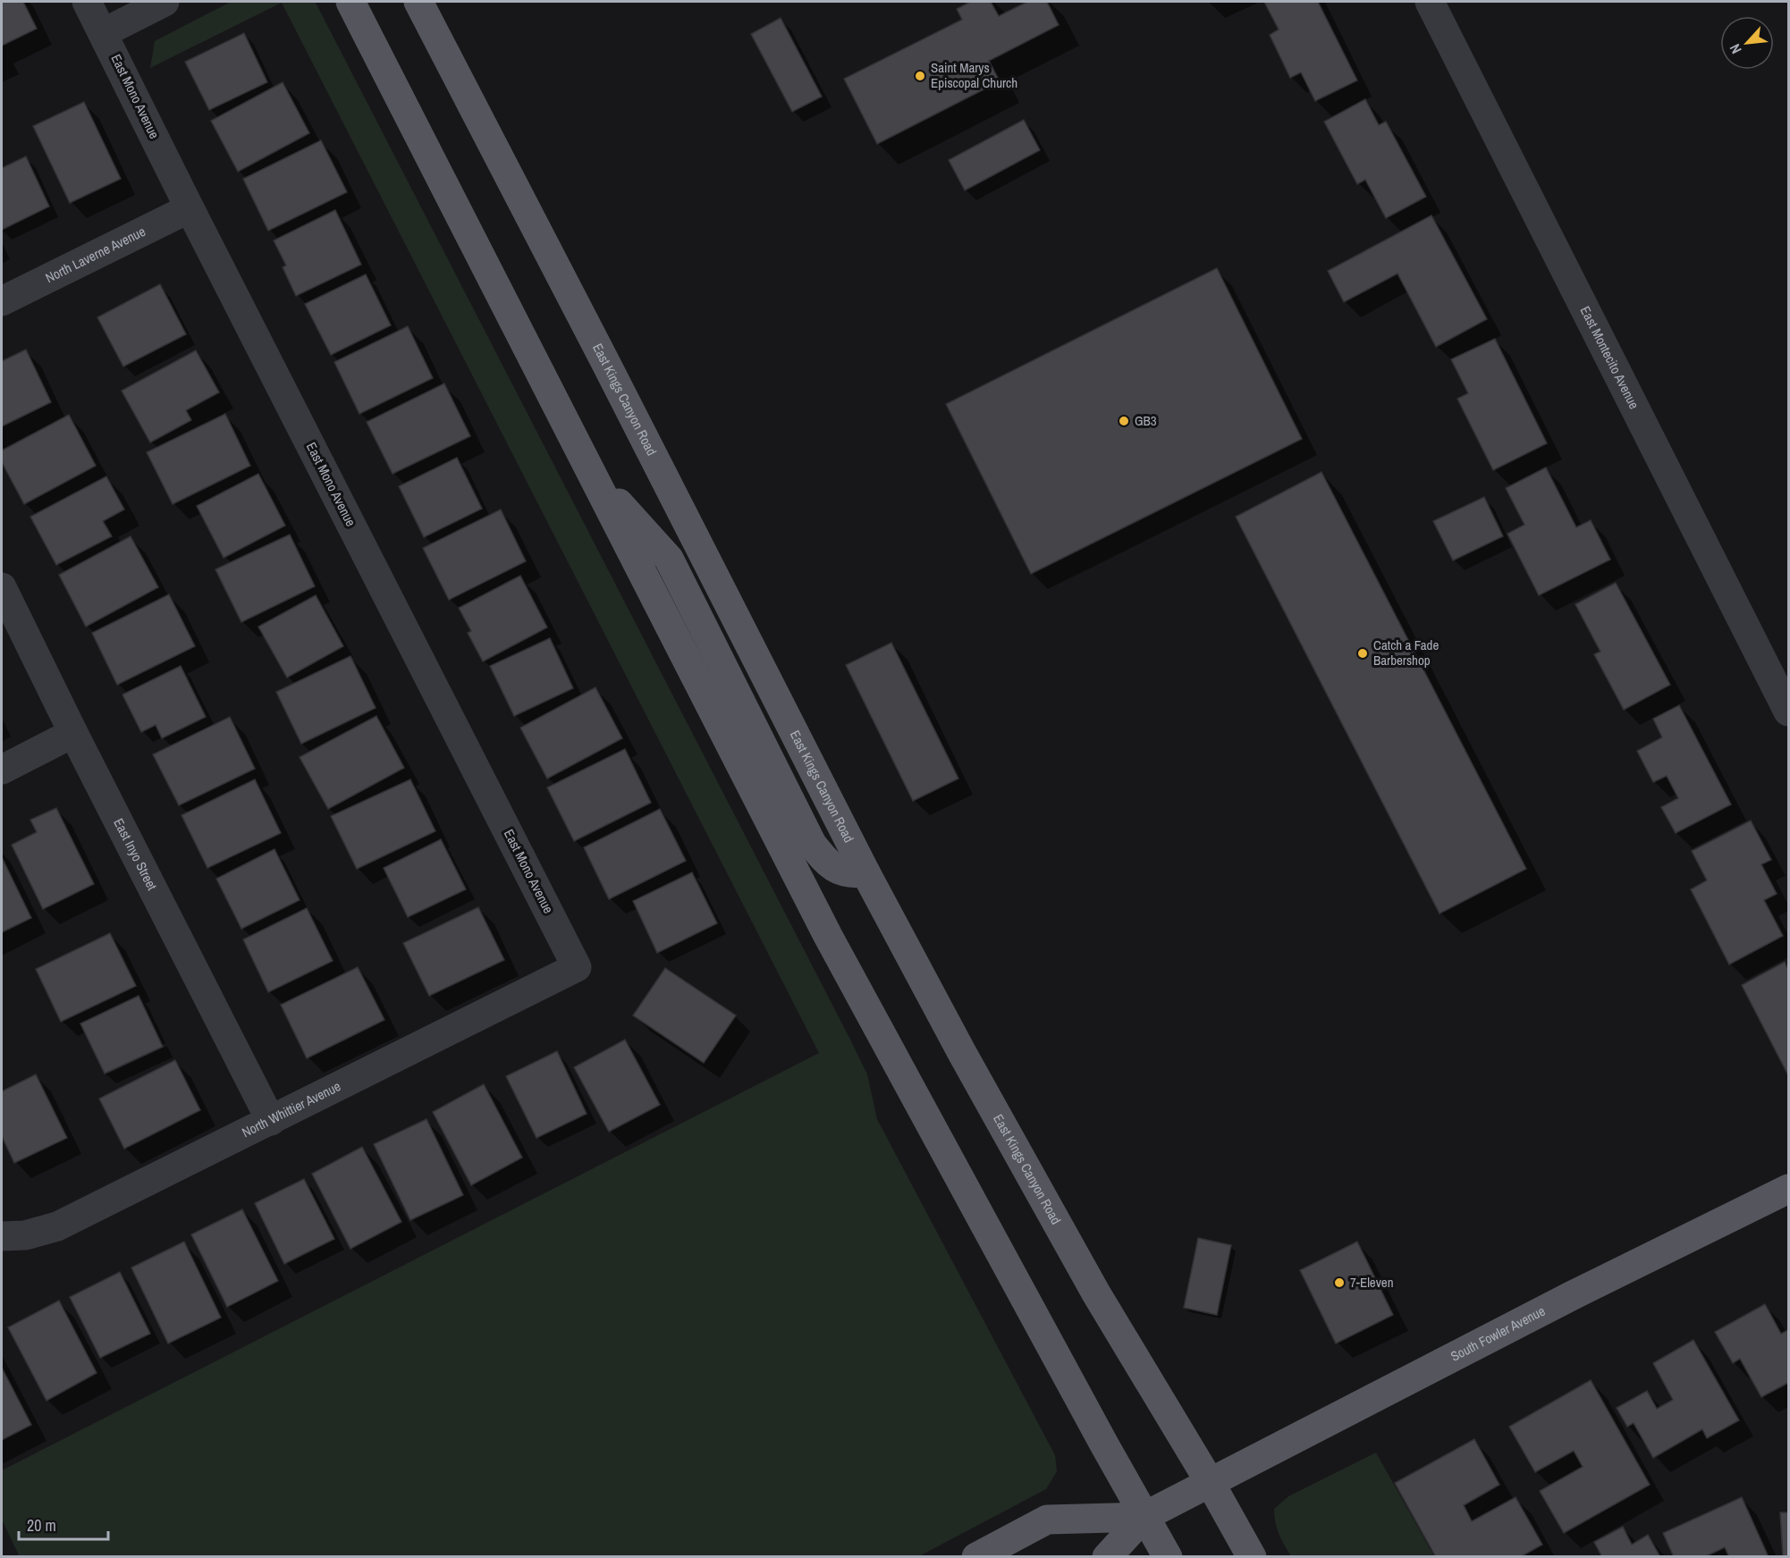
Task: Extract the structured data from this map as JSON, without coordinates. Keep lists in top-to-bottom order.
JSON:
{
  "streets": {
    "main road": ["East Kings Canyon Road", "South Fowler Avenue"],
    "street": [
      "East Mono Avenue",
      "North Laverne Avenue",
      "East Montecito Avenue",
      "East Inyo Street",
      "North Whittier Avenue"
    ]
  },
  "crossings": [
    ["East Mono Avenue", "North Laverne Avenue"],
    ["East Mono Avenue", "North Whittier Avenue"],
    ["East Kings Canyon Road", "South Fowler Avenue"],
    ["East Inyo Street", "North Whittier Avenue"]
  ],
  "places": [
    "Saint Marys Episcopal Church",
    "GB3",
    "Catch a Fade Barbershop",
    "7-Eleven"
  ],
  "scale_bar": "20 m",
  "north": "bottom left"
}
